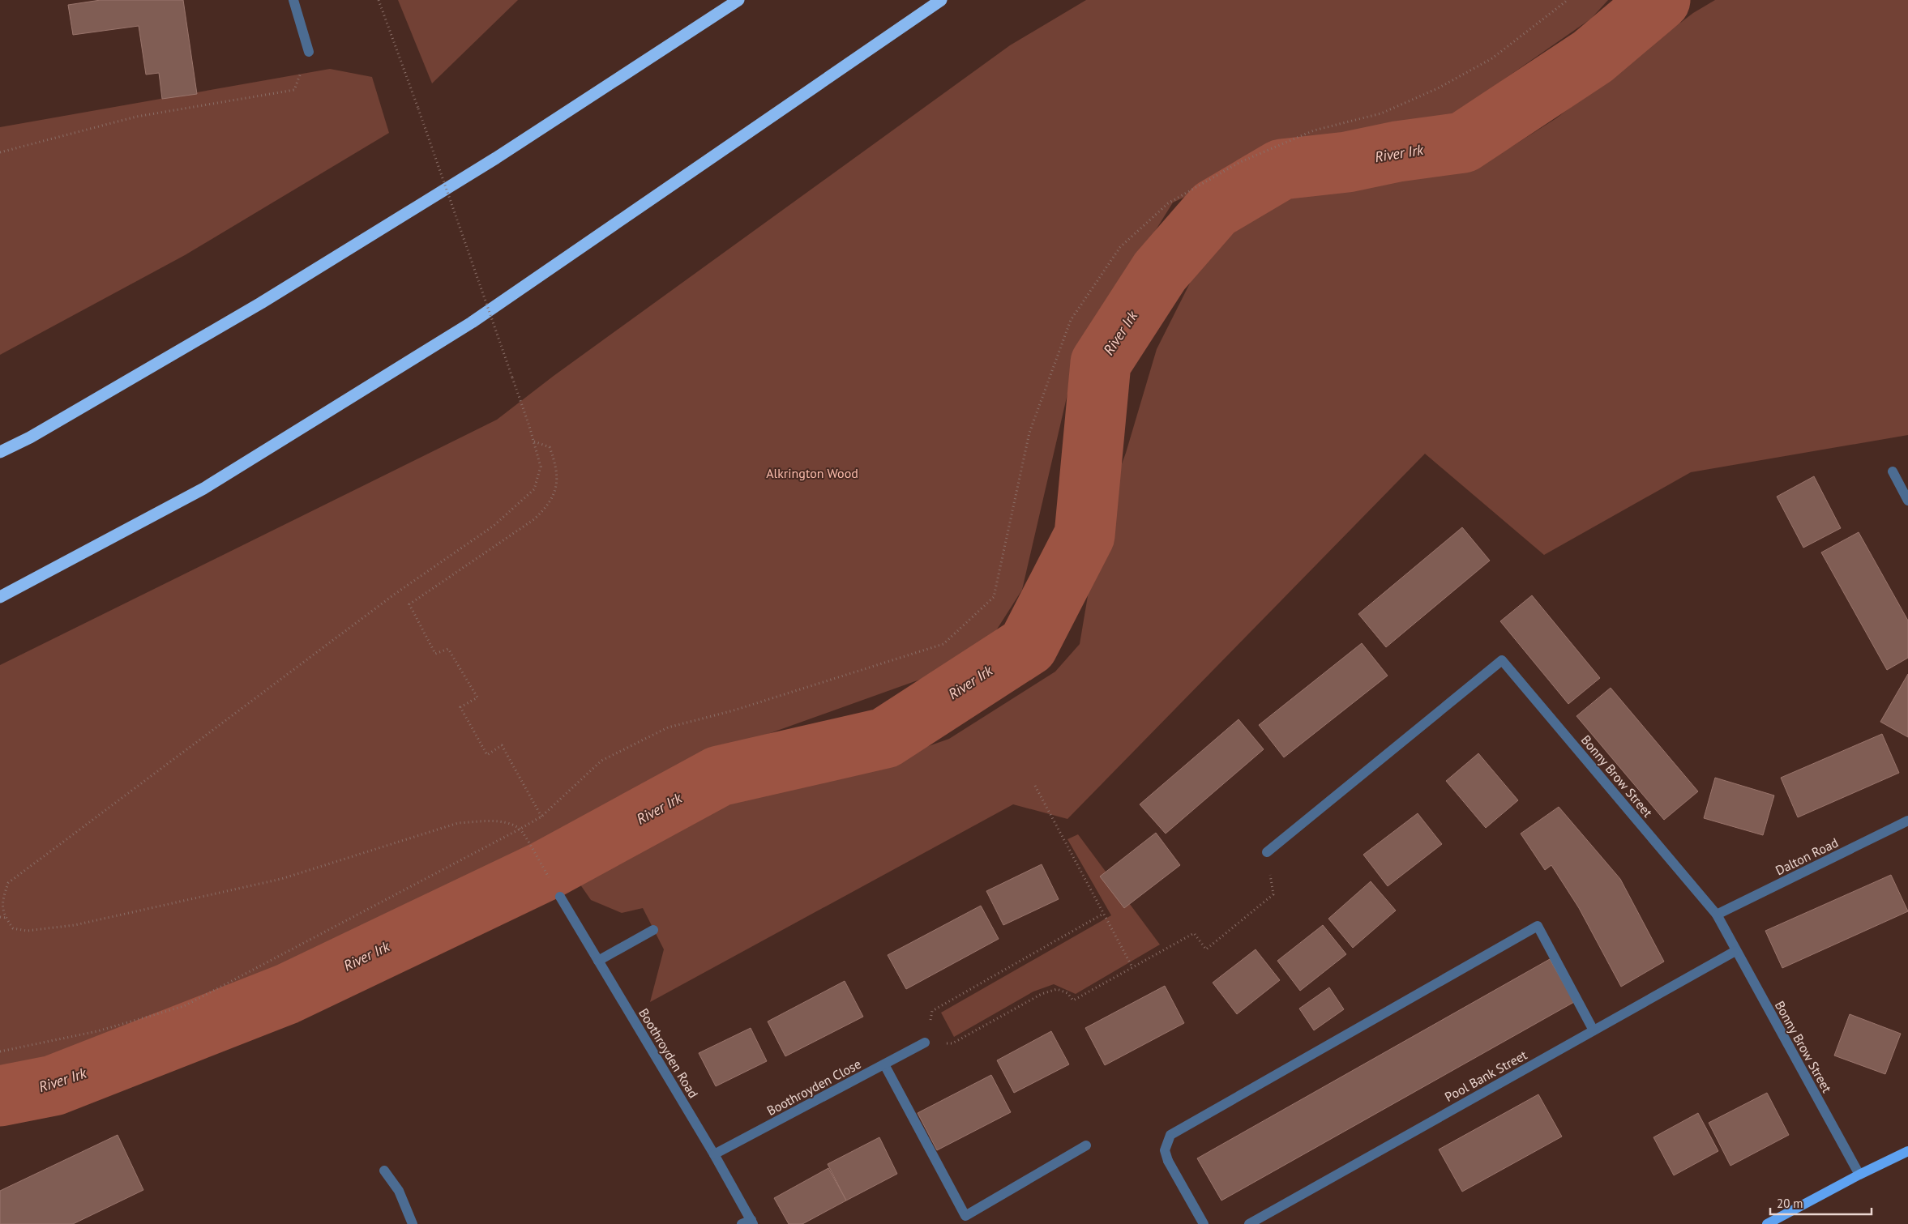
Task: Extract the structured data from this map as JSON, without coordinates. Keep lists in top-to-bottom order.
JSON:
{
  "streets": {
    "street": [
      "Bonny Brow Street",
      "Dalton Road",
      "Boothroyden Road",
      "Pool Bank Street",
      "Boothroyden Close"
    ]
  },
  "crossings": [
    ["Bonny Brow Street", "Dalton Road"],
    ["Bonny Brow Street", "Pool Bank Street"],
    ["Boothroyden Road", "Boothroyden Close"]
  ],
  "water": ["River Irk"],
  "parks": ["Alkrington Wood"],
  "scale_bar": "20 m"
}
